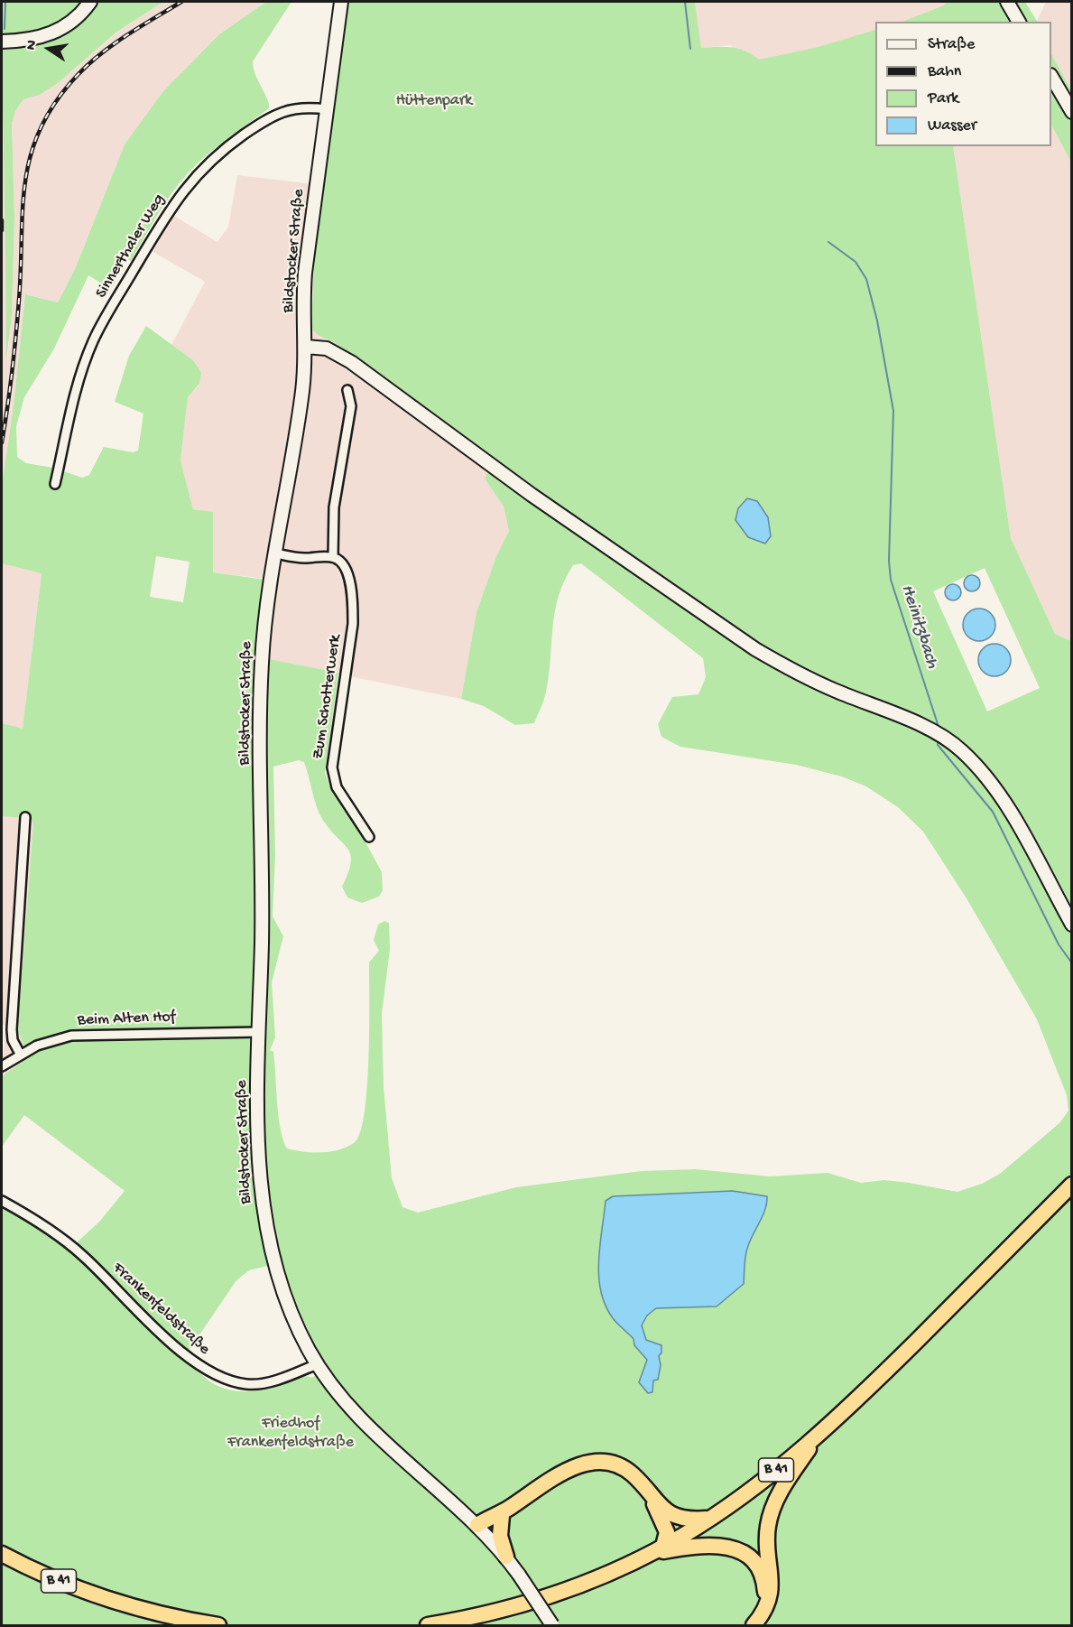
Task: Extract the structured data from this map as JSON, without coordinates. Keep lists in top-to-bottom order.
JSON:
{
  "streets": {
    "highway": ["B 41"],
    "main road": ["Bildstocker Straße"],
    "street": [
      "Sinnerthaler Weg",
      "Zum Schotterwerk",
      "Beim Alten Hof",
      "Frankenfeldstraße"
    ]
  },
  "crossings": [
    ["Sinnerthaler Weg", "Bildstocker Straße"],
    ["Bildstocker Straße", "Beim Alten Hof"],
    ["Bildstocker Straße", "Frankenfeldstraße"]
  ],
  "water": ["Heinitzbach"],
  "parks": ["Hüttenpark", "Friedhof Frankenfeldstraße"],
  "legend": [
    "Straße",
    "Bahn",
    "Park",
    "Wasser"
  ],
  "north": "left"
}
